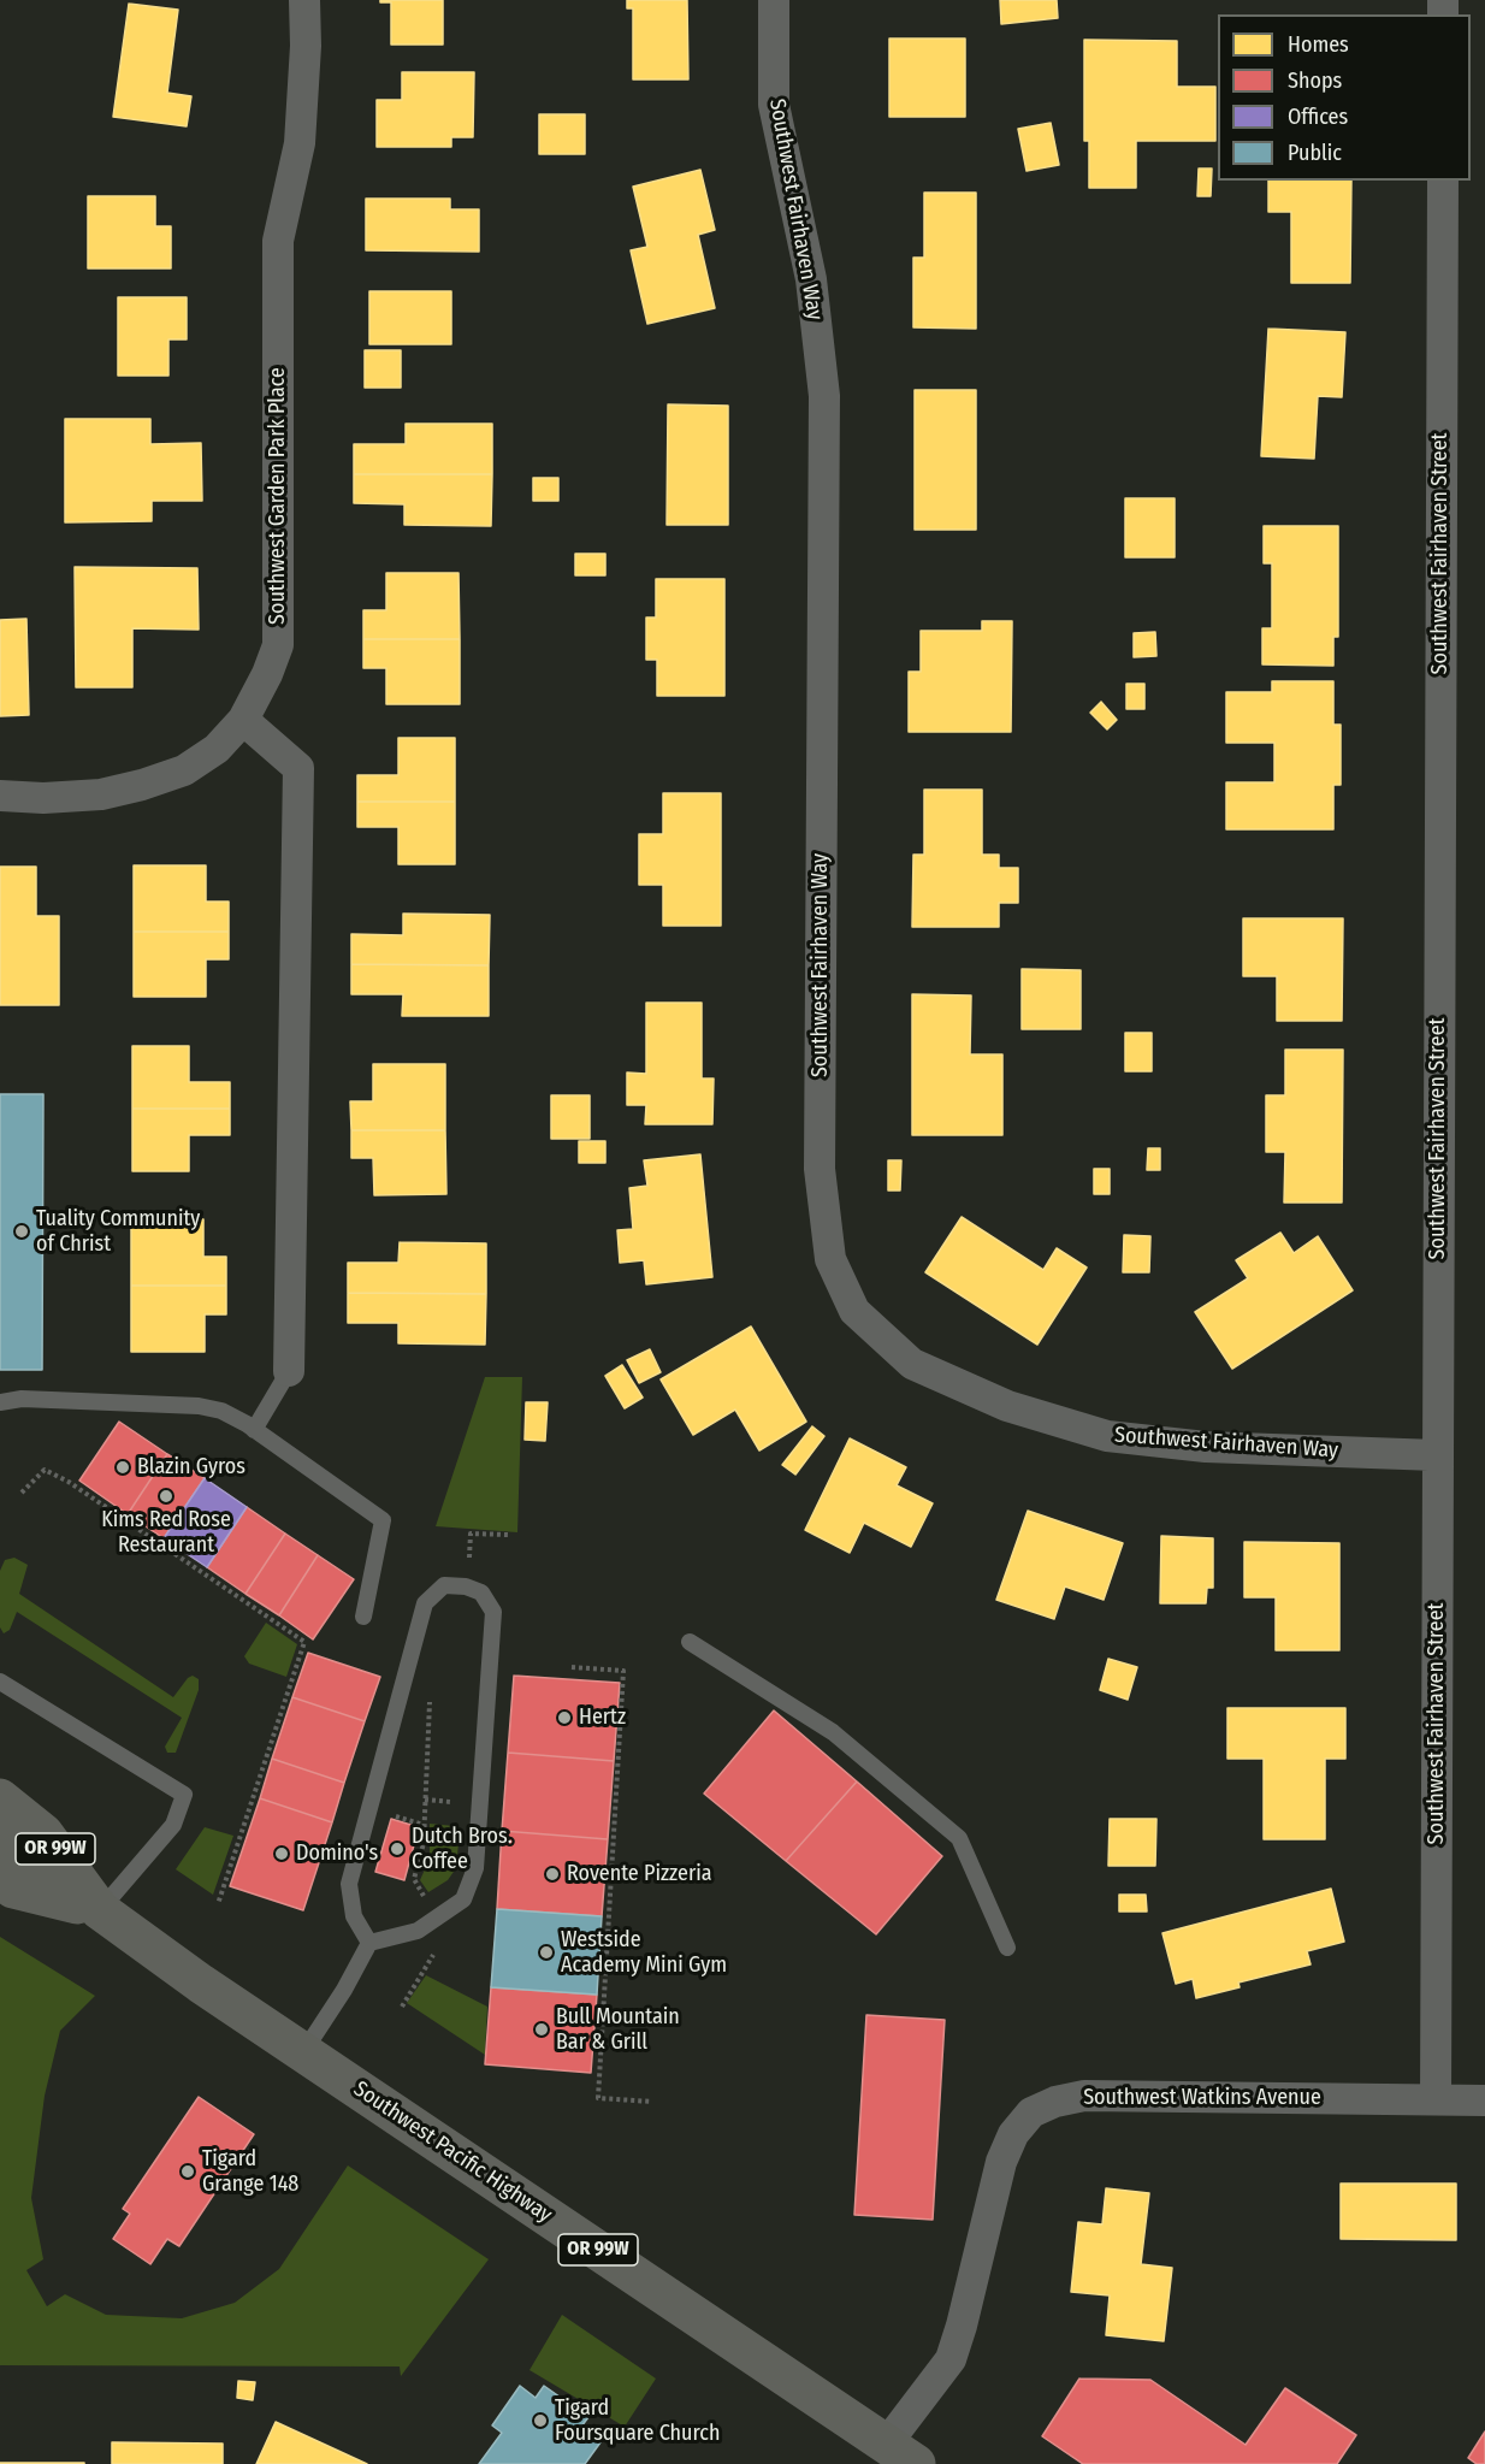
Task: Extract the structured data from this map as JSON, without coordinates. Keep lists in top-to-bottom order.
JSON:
{
  "streets": {
    "highway": ["OR 99W", "Southwest Pacific Highway"],
    "street": [
      "Southwest Fairhaven Way",
      "Southwest Garden Park Place",
      "Southwest Fairhaven Street",
      "Southwest Watkins Avenue"
    ]
  },
  "crossings": [
    ["Southwest Fairhaven Way", "Southwest Fairhaven Street"],
    ["Southwest Fairhaven Street", "Southwest Watkins Avenue"],
    ["Southwest Watkins Avenue", "Southwest Pacific Highway"]
  ],
  "places": [
    "Tuality Community of Christ",
    "Blazin Gyros",
    "Kims Red Rose Restaurant",
    "Hertz",
    "Dutch Bros. Coffee",
    "Domino's",
    "Rovente Pizzeria",
    "Westside Academy Mini Gym",
    "Bull Mountain Bar & Grill",
    "Tigard Grange 148",
    "Tigard Foursquare Church"
  ],
  "legend": [
    "Homes",
    "Shops",
    "Offices",
    "Public"
  ]
}
